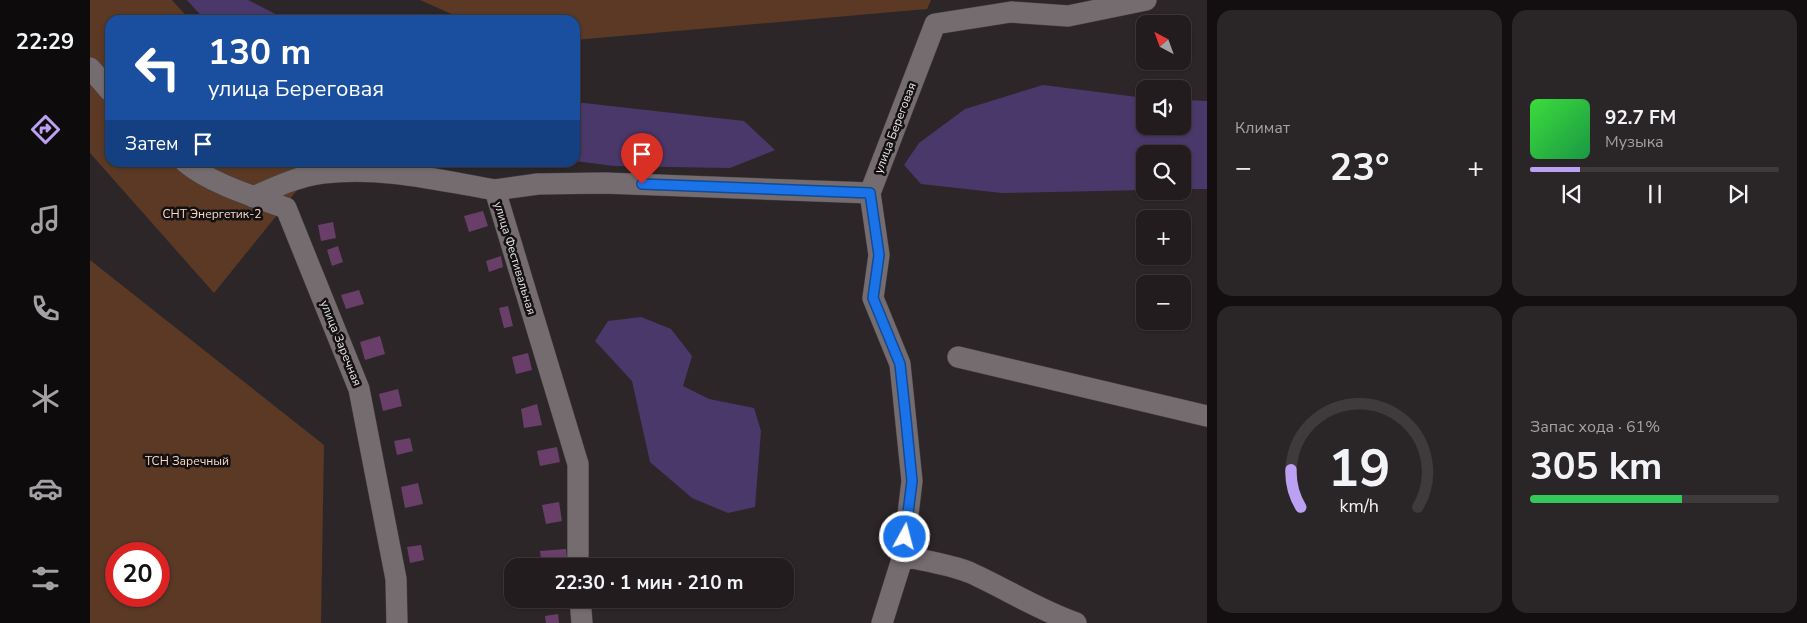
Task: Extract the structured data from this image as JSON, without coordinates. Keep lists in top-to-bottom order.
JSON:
{
  "streets": {
    "street": ["улица Береговая", "улица Фестивальная", "улица Заречная"]
  },
  "crossings": [
    ["улица Фестивальная", "улица Заречная"]
  ],
  "parks": ["СНТ Энергетик-2", "ТСН Заречный"],
  "north": "top left",
  "page": {
    "tabs": "22:29",
    "tile": [
      "Климат",
      ["Запас хода · 61%", "305 km"]
    ],
    "map_buttons": ["+", "−"],
    "turn": ["130 m", "улица Береговая"],
    "song": ["92.7 FM", "Музыка"],
    "then": "Затем",
    "heat": ["−", "23°", "+"],
    "limit": "20",
    "trip": "22:30 · 1 мин · 210 m",
    "gauge": ["19", "km/h"]
  }
}
